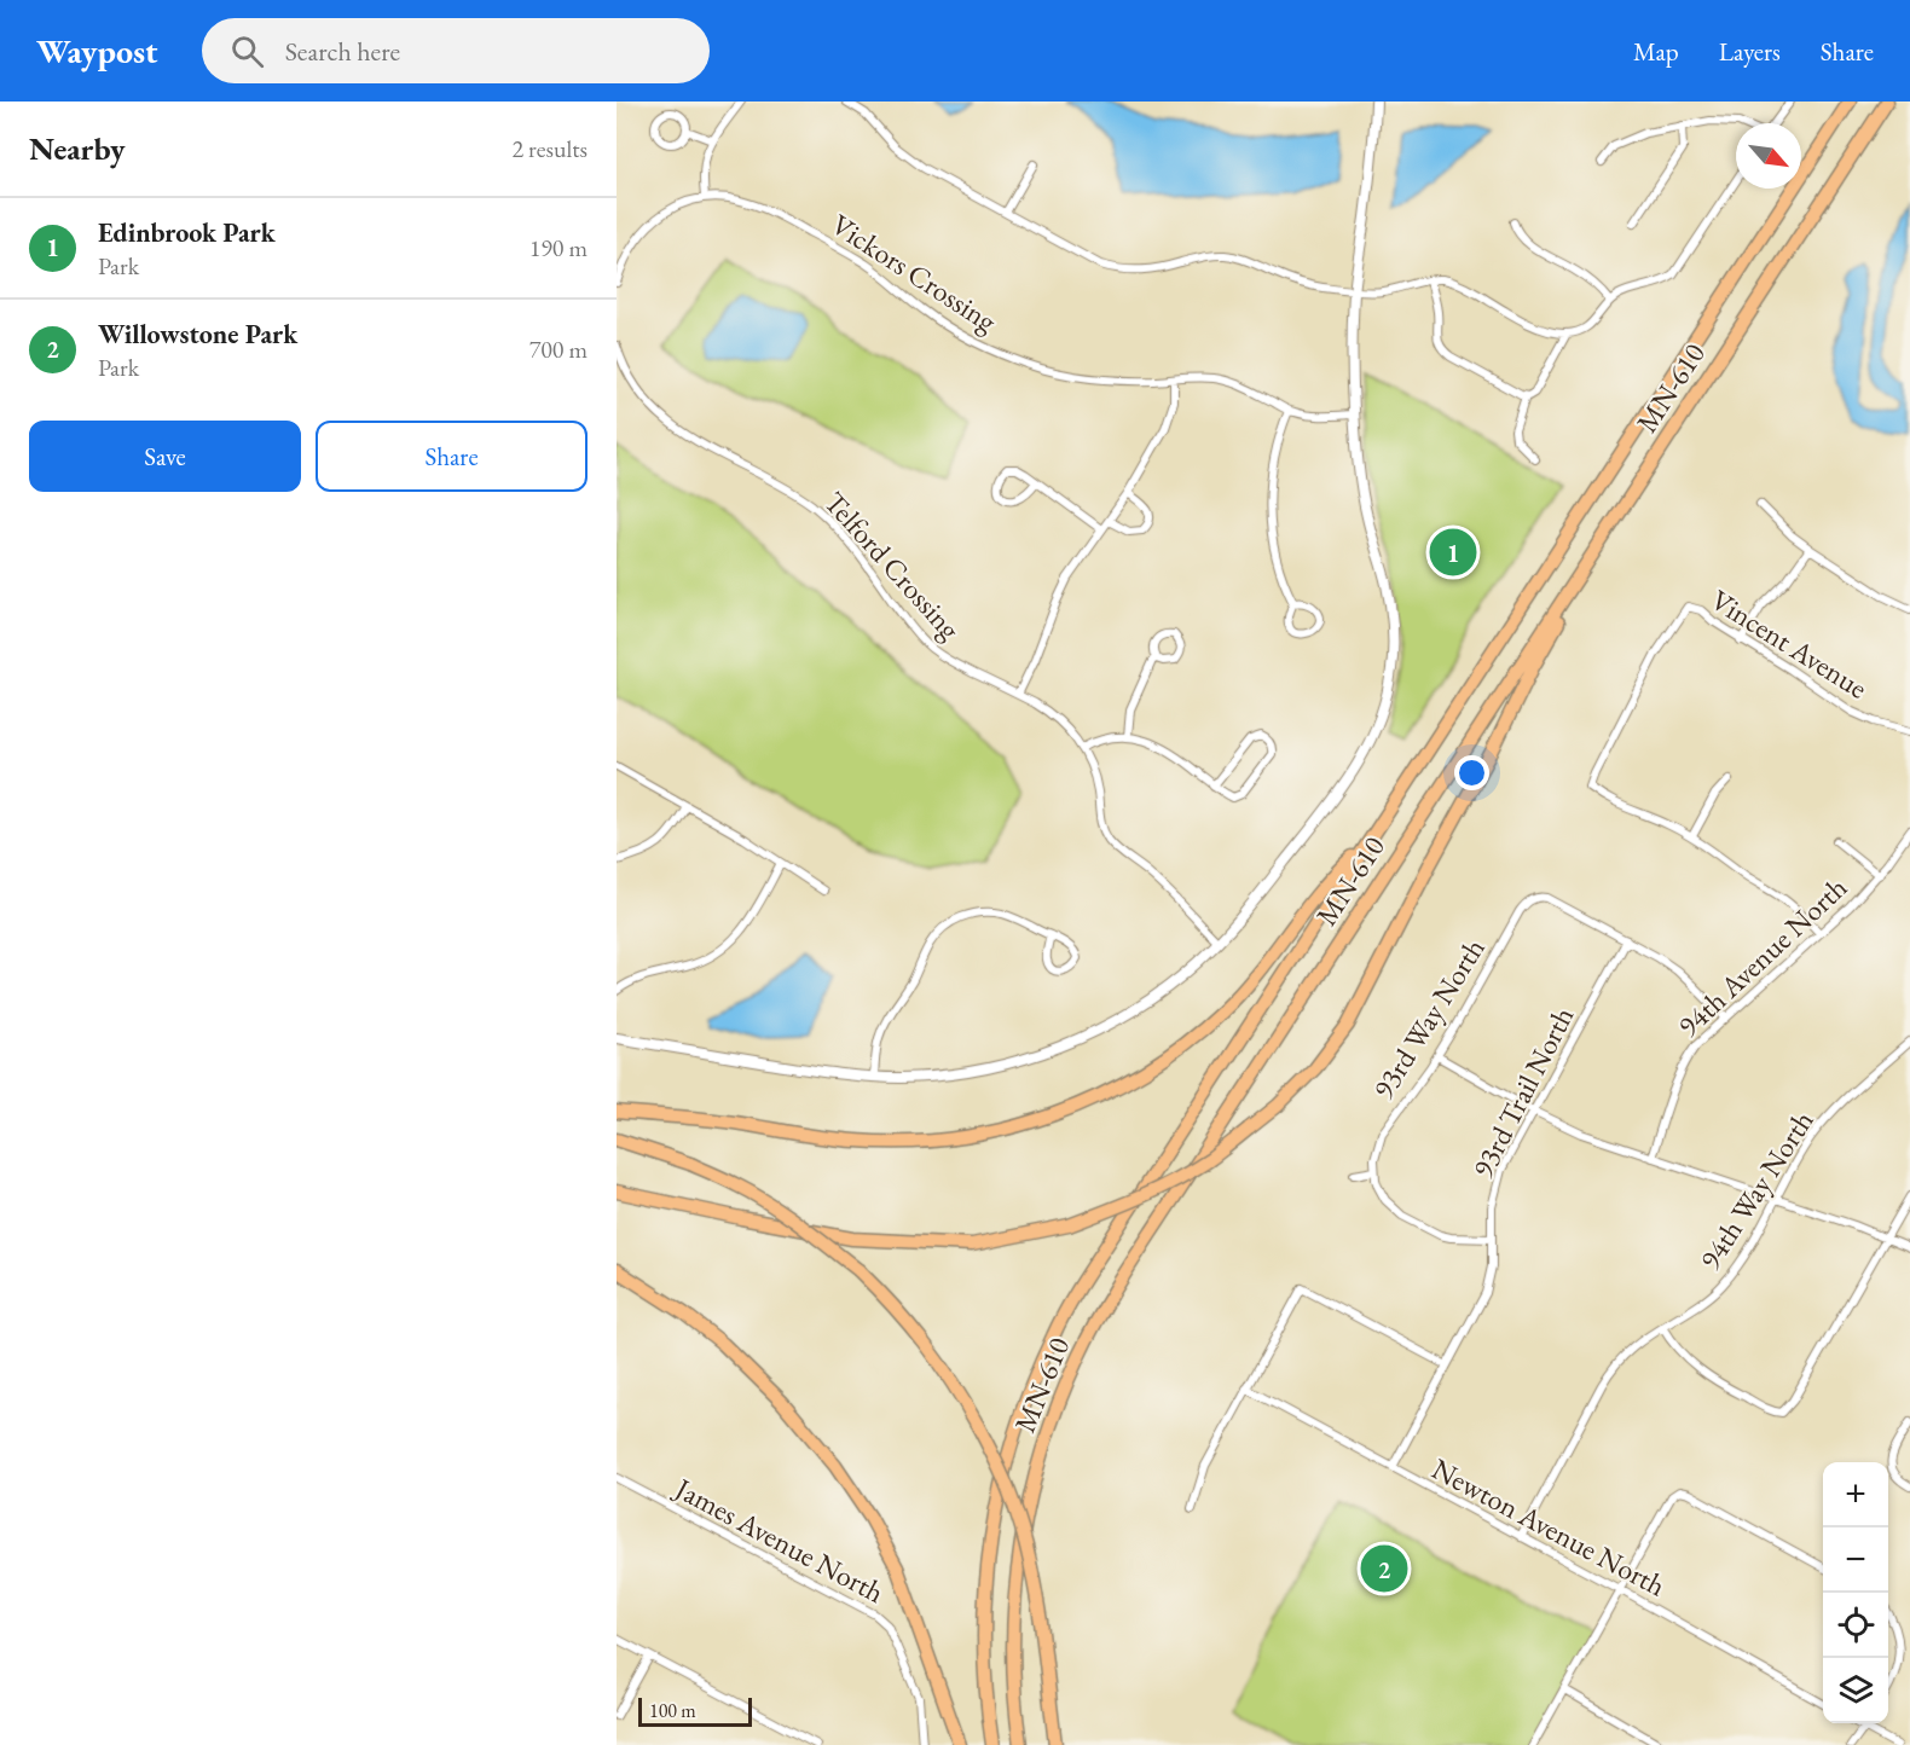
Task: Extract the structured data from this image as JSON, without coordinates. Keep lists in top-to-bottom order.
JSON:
{
  "streets": {
    "highway": ["MN-610"],
    "street": [
      "Vickors Crossing",
      "Telford Crossing",
      "Vincent Avenue",
      "94th Avenue North",
      "93rd Way North",
      "93rd Trail North",
      "94th Way North",
      "Newton Avenue North",
      "James Avenue North"
    ]
  },
  "crossings": [
    ["93rd Way North", "93rd Trail North"],
    ["93rd Trail North", "Newton Avenue North"],
    ["94th Way North", "Newton Avenue North"]
  ],
  "scale_bar": "100 m",
  "north": "bottom right",
  "page": {
    "header": "Waypost",
    "search": "Search here",
    "nav": ["Map", "Layers", "Share"],
    "heading": ["Nearby", "2 results"],
    "list": [
      {
        "mark": "1",
        "name": "Edinbrook Park",
        "note": "Park",
        "value": "190 m"
      },
      {
        "mark": "2",
        "name": "Willowstone Park",
        "note": "Park",
        "value": "700 m"
      }
    ],
    "buttons": ["Save", "Share"],
    "pins": ["1", "2"],
    "map_buttons": ["+", "−"],
    "scale": "100 m"
  }
}
